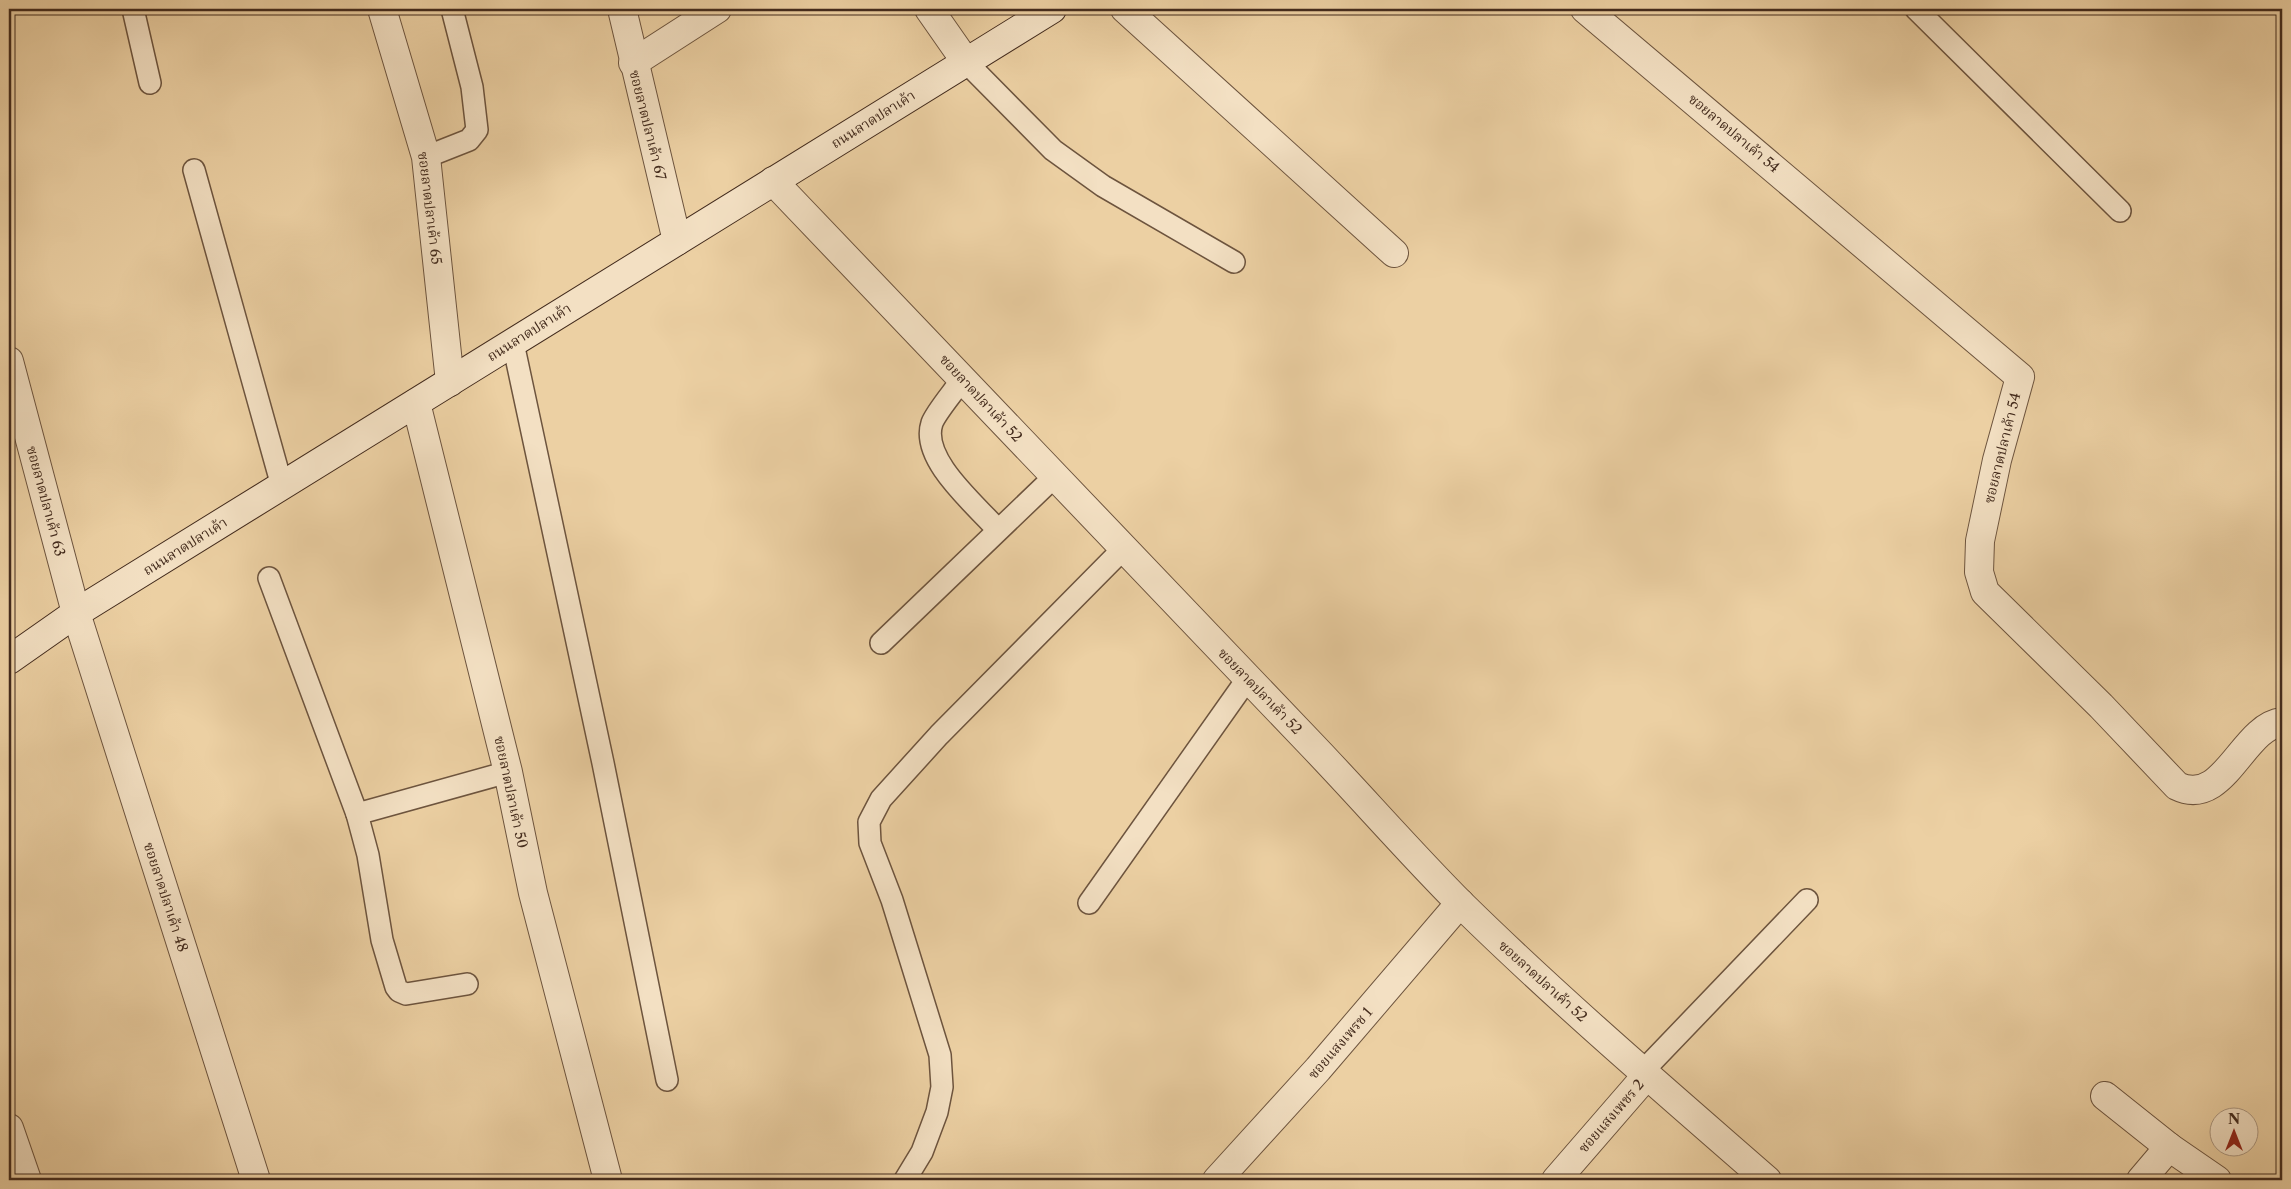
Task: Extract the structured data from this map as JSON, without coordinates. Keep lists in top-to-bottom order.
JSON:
{
  "streets": {
    "street": [
      "ถนนลาดปลาเค้า",
      "ซอยลาดปลาเค้า 67",
      "ซอยลาดปลาเค้า 54",
      "ซอยลาดปลาเค้า 65",
      "ซอยลาดปลาเค้า 52",
      "ซอยลาดปลาเค้า 63",
      "ซอยลาดปลาเค้า 50",
      "ซอยลาดปลาเค้า 48",
      "ซอยแสงเพรช 1",
      "ซอยแสงเพชร 2"
    ]
  },
  "crossings": [
    ["ถนนลาดปลาเค้า", "ซอยลาดปลาเค้า 67"],
    ["ถนนลาดปลาเค้า", "ซอยลาดปลาเค้า 65"],
    ["ถนนลาดปลาเค้า", "ซอยลาดปลาเค้า 52"],
    ["ถนนลาดปลาเค้า", "ซอยลาดปลาเค้า 63"],
    ["ถนนลาดปลาเค้า", "ซอยลาดปลาเค้า 50"],
    ["ถนนลาดปลาเค้า", "ซอยลาดปลาเค้า 48"],
    ["ซอยลาดปลาเค้า 52", "ซอยแสงเพรช 1"],
    ["ซอยลาดปลาเค้า 52", "ซอยแสงเพชร 2"],
    ["ซอยลาดปลาเค้า 63", "ซอยลาดปลาเค้า 48"]
  ],
  "north": "top"
}
